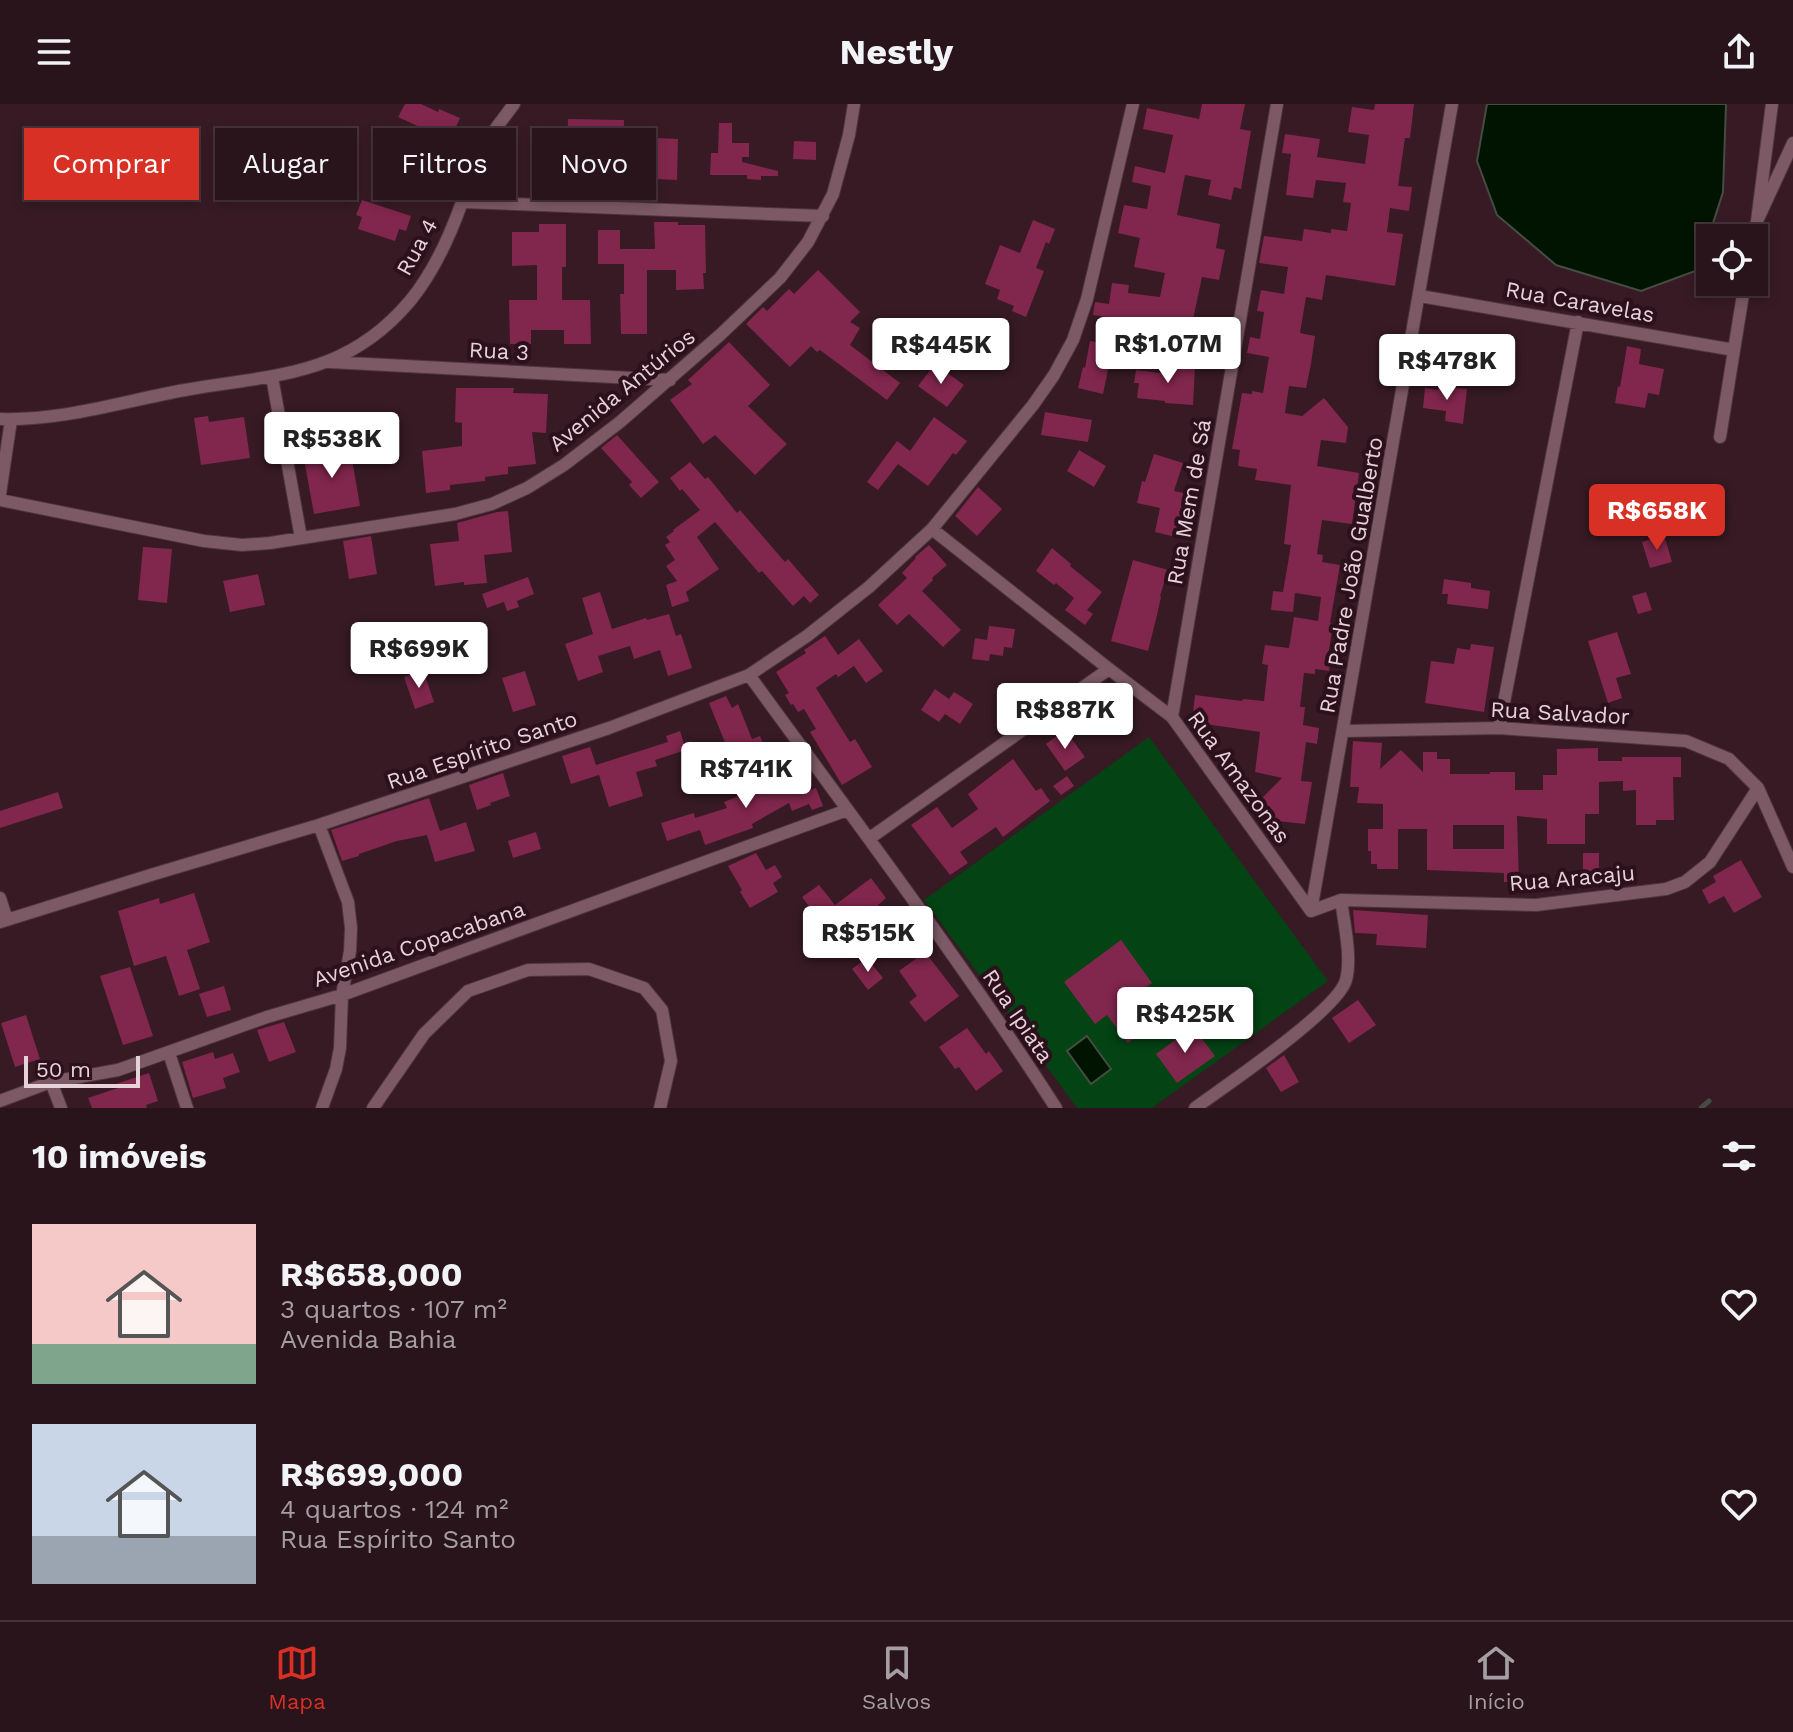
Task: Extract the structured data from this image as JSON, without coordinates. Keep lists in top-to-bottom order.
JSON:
{
  "streets": {
    "street": [
      "Rua 4",
      "Rua Caravelas",
      "Rua 3",
      "Avenida Antúrios",
      "Rua Mem de Sá",
      "Rua Padre João Gualberto",
      "Rua Salvador",
      "Rua Espírito Santo",
      "Rua Amazonas",
      "Rua Aracaju",
      "Avenida Copacabana",
      "Rua Ipiata"
    ]
  },
  "crossings": [
    ["Rua 4", "Rua 3"],
    ["Rua Caravelas", "Rua Padre João Gualberto"],
    ["Rua 3", "Avenida Antúrios"],
    ["Rua Mem de Sá", "Rua Amazonas"],
    ["Rua Padre João Gualberto", "Rua Salvador"],
    ["Rua Padre João Gualberto", "Rua Amazonas"],
    ["Rua Padre João Gualberto", "Rua Aracaju"],
    ["Rua Salvador", "Rua Aracaju"],
    ["Rua Espírito Santo", "Rua Amazonas"],
    ["Rua Espírito Santo", "Rua Ipiata"],
    ["Rua Amazonas", "Rua Aracaju"],
    ["Avenida Copacabana", "Rua Ipiata"]
  ],
  "scale_bar": "50 m",
  "page": {
    "header": "Nestly",
    "chip": [
      "Comprar",
      "Alugar",
      "Filtros",
      "Novo"
    ],
    "price": [
      "R$1.07M",
      "R$445K",
      "R$478K",
      "R$538K",
      "R$658K",
      "R$699K",
      "R$887K",
      "R$741K",
      "R$515K",
      "R$425K"
    ],
    "scale": "50 m",
    "heading": "10 imóveis",
    "list": [
      {
        "name": "R$658,000",
        "note": "3 quartos · 107 m² · Avenida Bahia"
      },
      {
        "name": "R$699,000",
        "note": "4 quartos · 124 m² · Rua Espírito Santo"
      }
    ],
    "tabs": ["Mapa", "Salvos", "Início"]
  }
}
